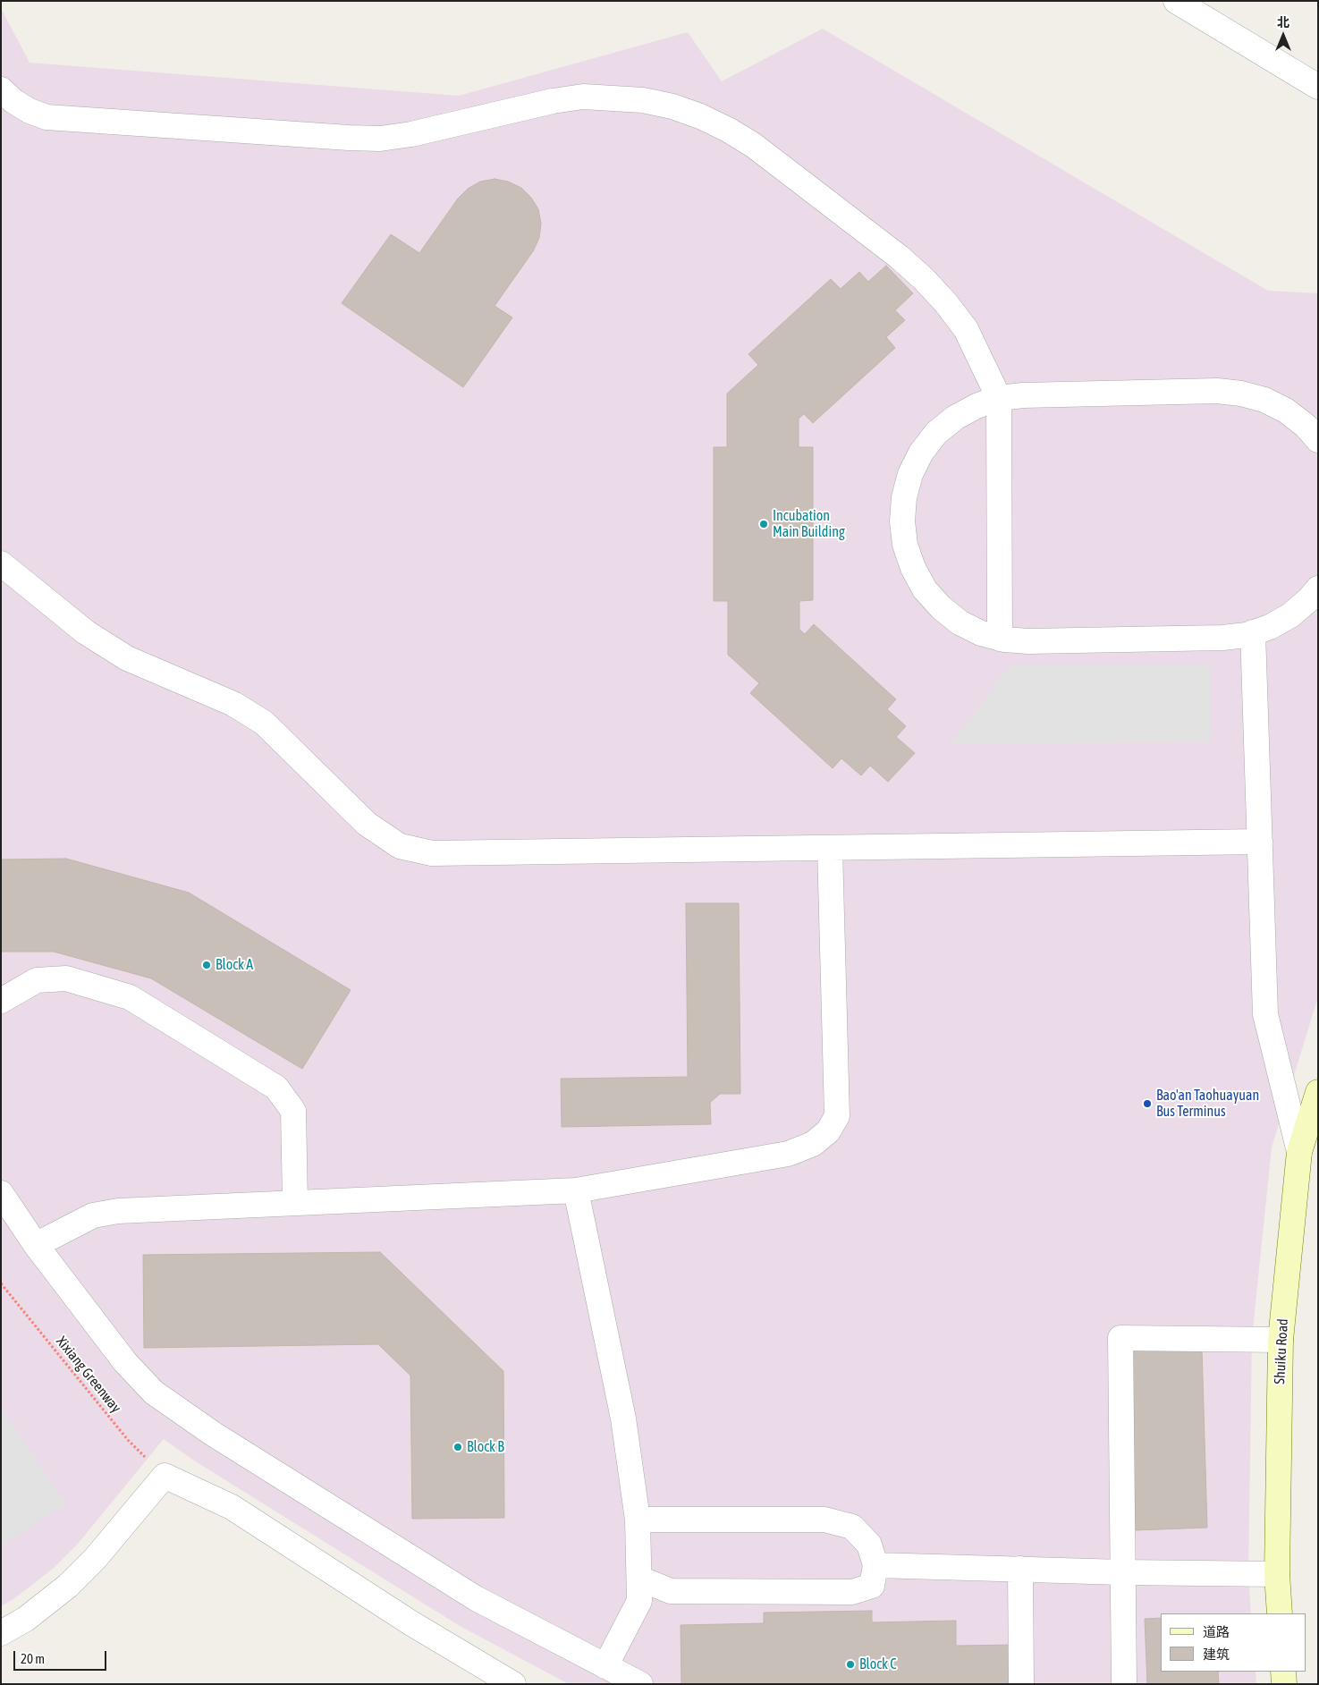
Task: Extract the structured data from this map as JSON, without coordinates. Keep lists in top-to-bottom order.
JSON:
{
  "streets": {
    "street": ["Shuiku Road"],
    "path": ["Xixiang Greenway"]
  },
  "places": [
    "Incubation Main Building",
    "Block A",
    "Bao'an Taohuayuan Bus Terminus",
    "Block B",
    "Block C"
  ],
  "legend": ["道路", "建筑"],
  "scale_bar": "20 m",
  "north": "top"
}
